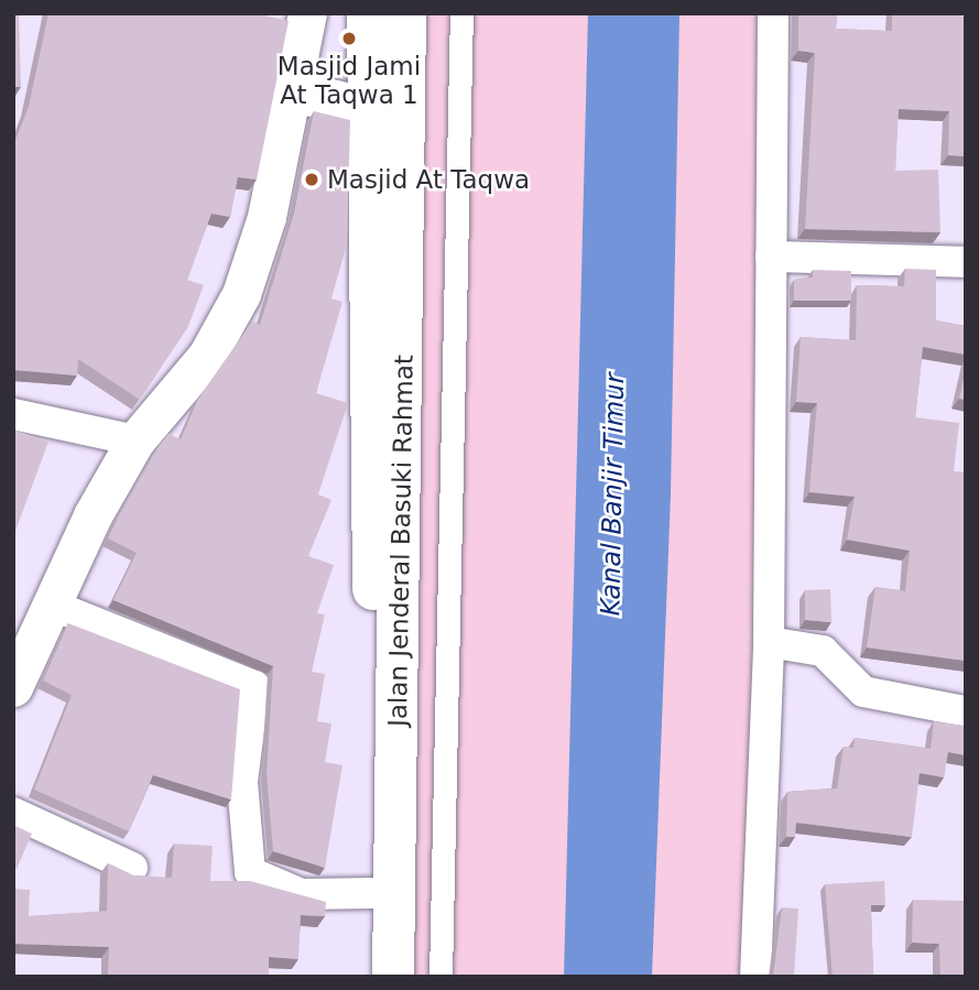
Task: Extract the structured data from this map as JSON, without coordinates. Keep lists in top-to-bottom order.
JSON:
{
  "streets": {
    "main road": ["Jalan Jenderal Basuki Rahmat"]
  },
  "water": ["Kanal Banjir Timur"],
  "places": ["Masjid Jami At Taqwa 1", "Masjid At Taqwa"]
}
